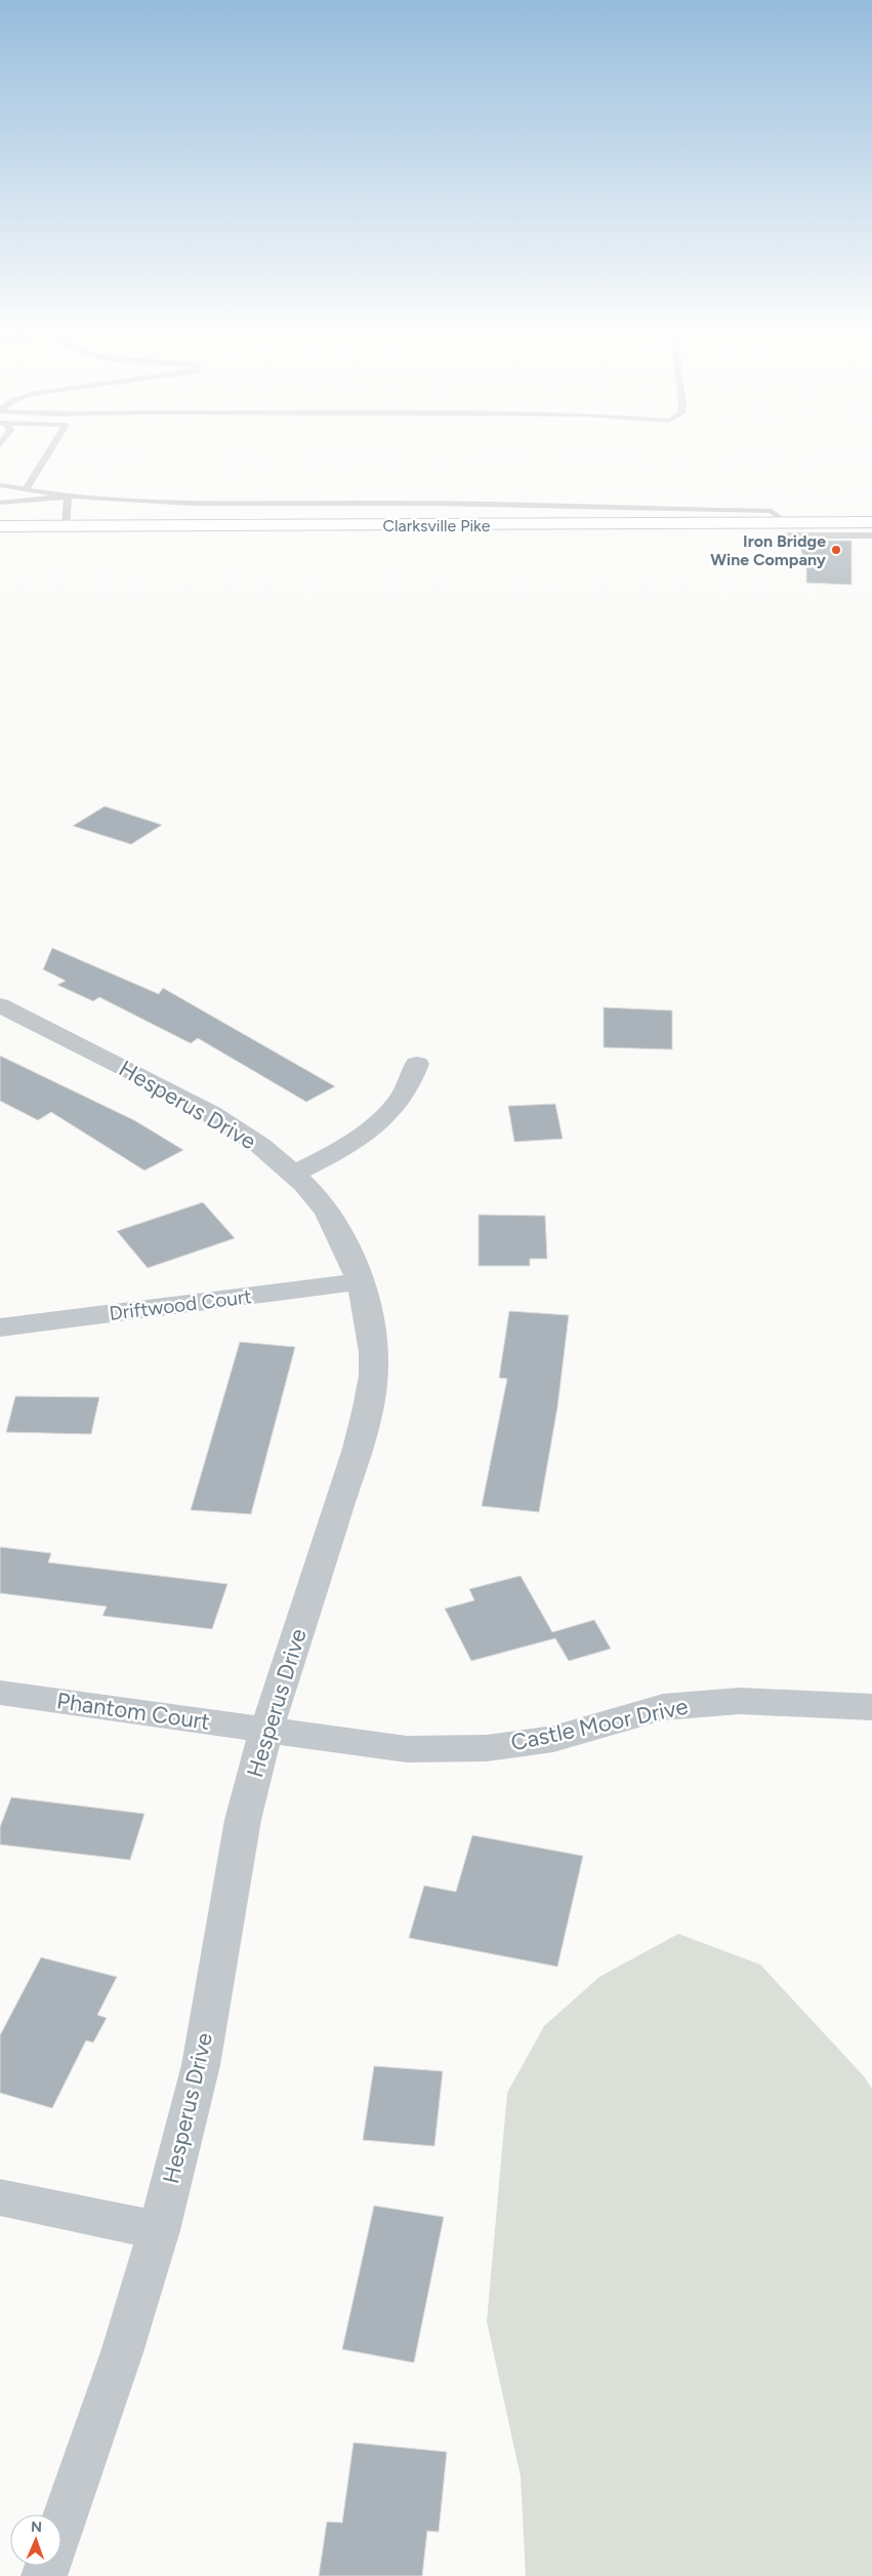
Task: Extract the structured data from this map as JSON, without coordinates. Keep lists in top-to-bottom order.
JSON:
{
  "streets": {
    "main road": ["Clarksville Pike"],
    "street": [
      "Hesperus Drive",
      "Driftwood Court",
      "Phantom Court",
      "Castle Moor Drive"
    ]
  },
  "crossings": [
    ["Hesperus Drive", "Driftwood Court"],
    ["Hesperus Drive", "Phantom Court"],
    ["Hesperus Drive", "Castle Moor Drive"],
    ["Phantom Court", "Castle Moor Drive"]
  ],
  "places": ["Iron Bridge Wine Company"],
  "north": "top"
}
